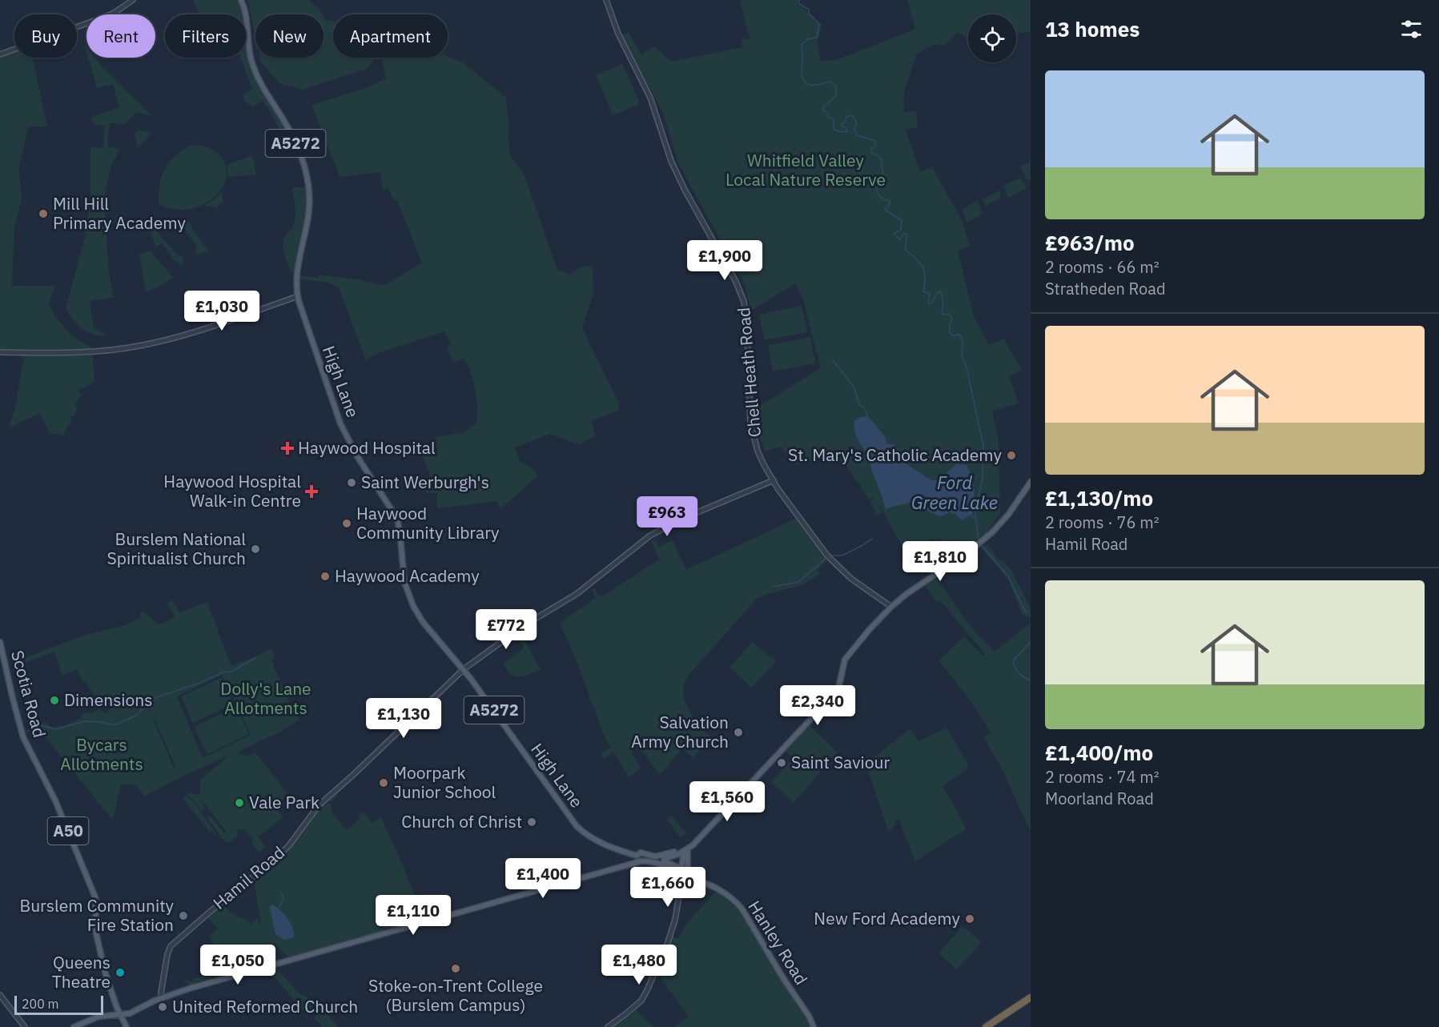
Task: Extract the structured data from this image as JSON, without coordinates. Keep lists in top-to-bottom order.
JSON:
{
  "streets": {
    "main road": [
      "A5272",
      "High Lane",
      "Scotia Road",
      "A50",
      "Hanley Road"
    ],
    "street": ["Chell Heath Road", "Hamil Road"]
  },
  "crossings": [
    ["A5272", "High Lane"],
    ["A5272", "Hanley Road"],
    ["Chell Heath Road", "Hamil Road"],
    ["High Lane", "Hamil Road"],
    ["Scotia Road", "A50"]
  ],
  "water": ["Ford Green Lake"],
  "parks": ["Whitfield Valley Local Nature Reserve", "Dolly's Lane Allotments", "Bycars Allotments"],
  "places": {
    "other": [
      "Mill Hill Primary Academy",
      "St. Mary's Catholic Academy",
      "Saint Werburgh's",
      "Haywood Community Library",
      "Burslem National Spiritualist Church",
      "Haywood Academy",
      "Dimensions",
      "Salvation Army Church",
      "Saint Saviour",
      "Moorpark Junior School",
      "Vale Park",
      "Church of Christ",
      "Burslem Community Fire Station",
      "New Ford Academy",
      "Stoke-on-Trent College (Burslem Campus)",
      "Queens Theatre",
      "United Reformed Church"
    ],
    "health": ["Haywood Hospital", "Haywood Hospital Walk-in Centre"]
  },
  "scale_bar": "200 m",
  "page": {
    "heading": "13 homes",
    "chip": [
      "Buy",
      "Rent",
      "Filters",
      "New",
      "Apartment"
    ],
    "list": [
      {
        "name": "£963/mo",
        "note": "2 rooms · 66 m² · Stratheden Road"
      },
      {
        "name": "£1,130/mo",
        "note": "2 rooms · 76 m² · Hamil Road"
      },
      {
        "name": "£1,400/mo",
        "note": "2 rooms · 74 m² · Moorland Road"
      }
    ],
    "price": [
      "£1,900",
      "£1,030",
      "£963",
      "£1,810",
      "£772",
      "£2,340",
      "£1,130",
      "£1,560",
      "£1,400",
      "£1,660",
      "£1,110",
      "£1,050",
      "£1,480"
    ],
    "scale": "200 m"
  }
}
